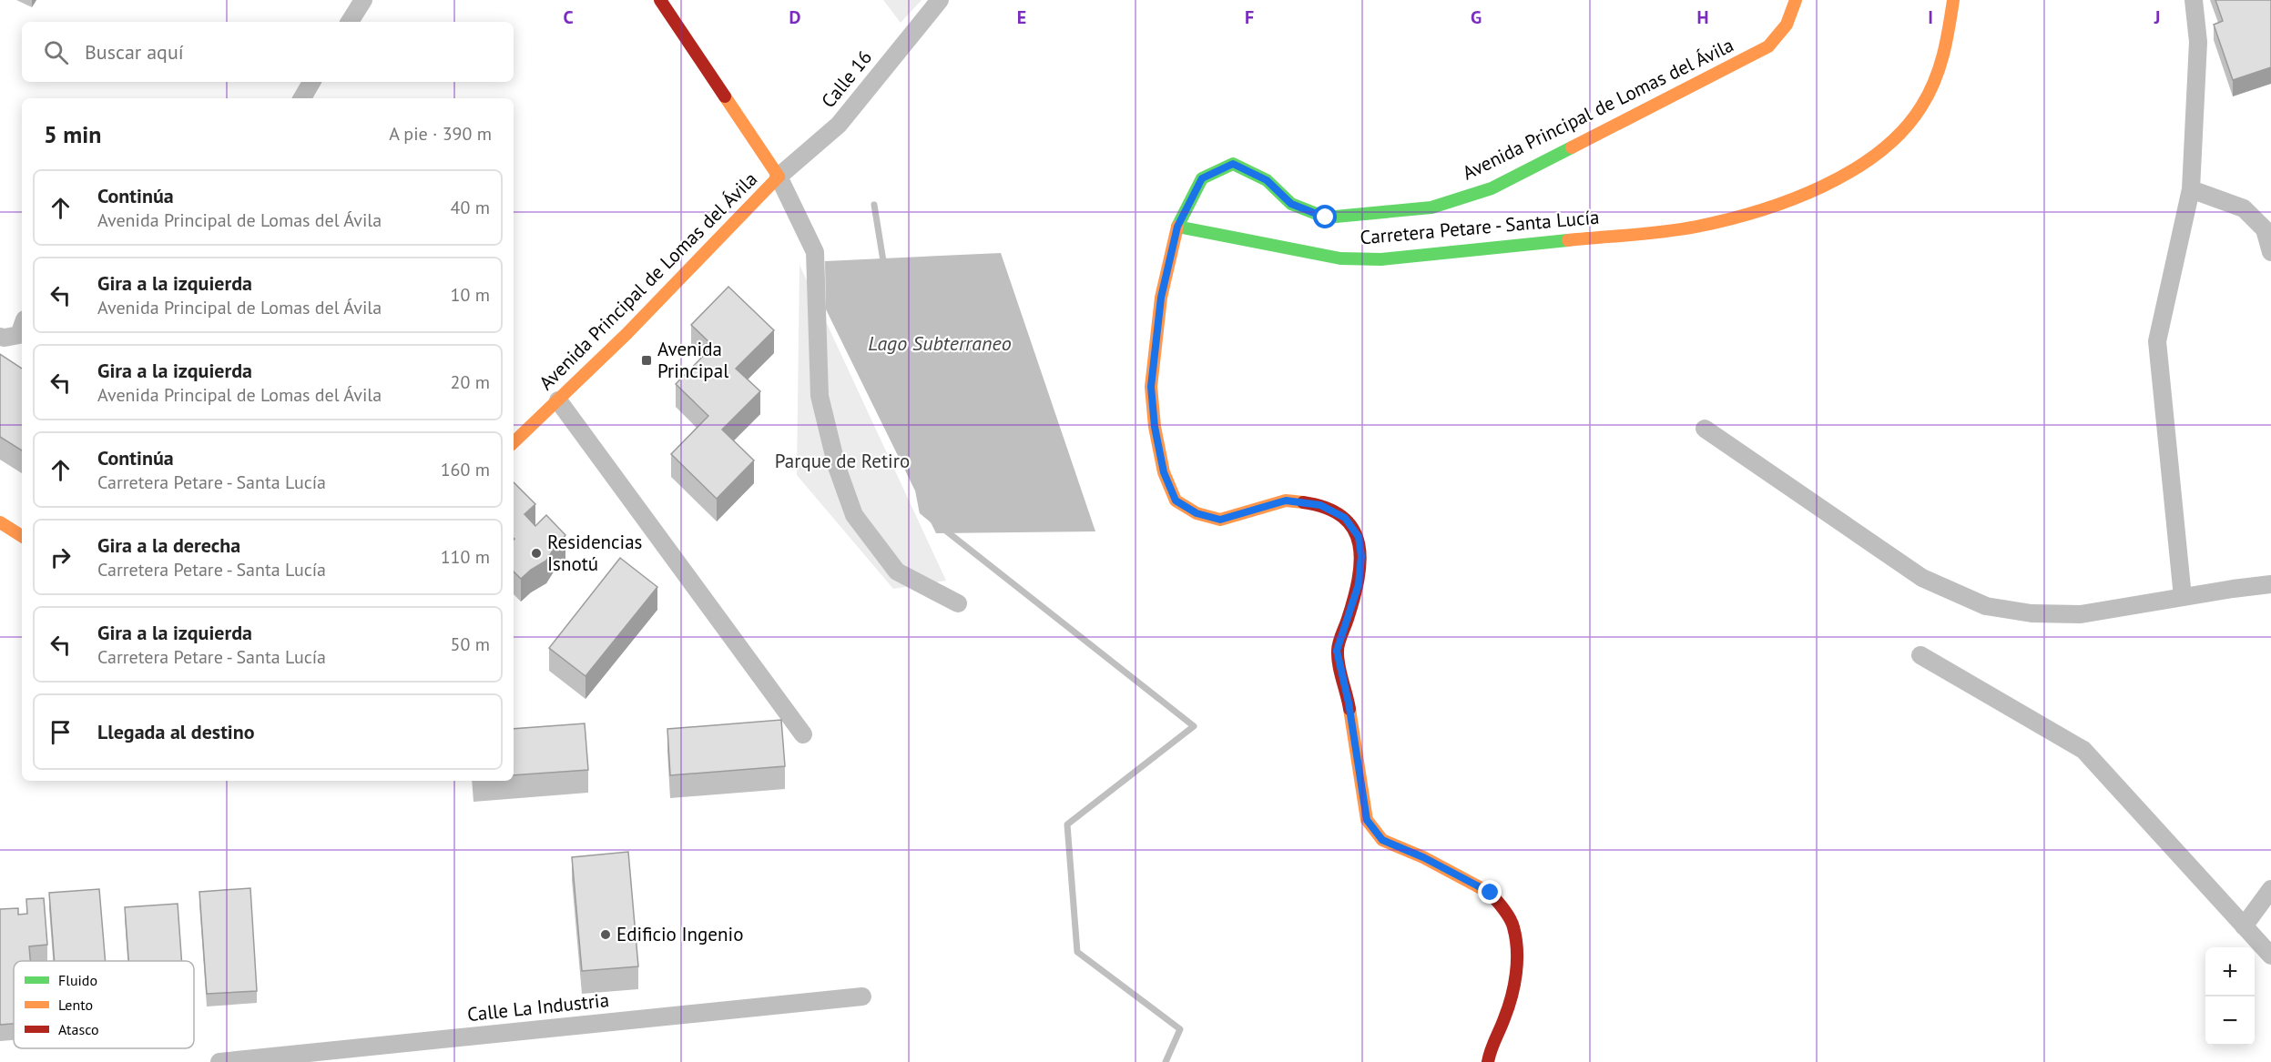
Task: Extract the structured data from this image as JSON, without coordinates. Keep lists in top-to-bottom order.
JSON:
{
  "streets": {
    "street": [
      "Calle 16",
      "Avenida Principal de Lomas del Ávila",
      "Carretera Petare - Santa Lucía",
      "Calle La Industria"
    ]
  },
  "crossings": [
    ["Calle 16", "Avenida Principal de Lomas del Ávila"],
    ["Avenida Principal de Lomas del Ávila", "Carretera Petare - Santa Lucía"]
  ],
  "water": ["Lago Subterraneo"],
  "parks": ["Parque de Retiro"],
  "places": {
    "transit": ["Avenida Principal"],
    "other": ["Residencias Isnotú", "Edificio Ingenio"]
  },
  "legend": ["Fluido", "Lento", "Atasco"],
  "page": {
    "search": "Buscar aquí",
    "heading": ["5 min", "A pie · 390 m"],
    "list": [
      ["Continúa", "Avenida Principal de Lomas del Ávila", "40 m"],
      ["Gira a la izquierda", "Avenida Principal de Lomas del Ávila", "10 m"],
      ["Gira a la izquierda", "Avenida Principal de Lomas del Ávila", "20 m"],
      ["Continúa", "Carretera Petare - Santa Lucía", "160 m"],
      ["Gira a la derecha", "Carretera Petare - Santa Lucía", "110 m"],
      ["Gira a la izquierda", "Carretera Petare - Santa Lucía", "50 m"],
      "Llegada al destino"
    ],
    "map_buttons": ["+", "−"]
  },
  "grid": {
    "columns": [
      "C",
      "D",
      "E",
      "F",
      "G",
      "H",
      "I",
      "J"
    ]
  }
}
